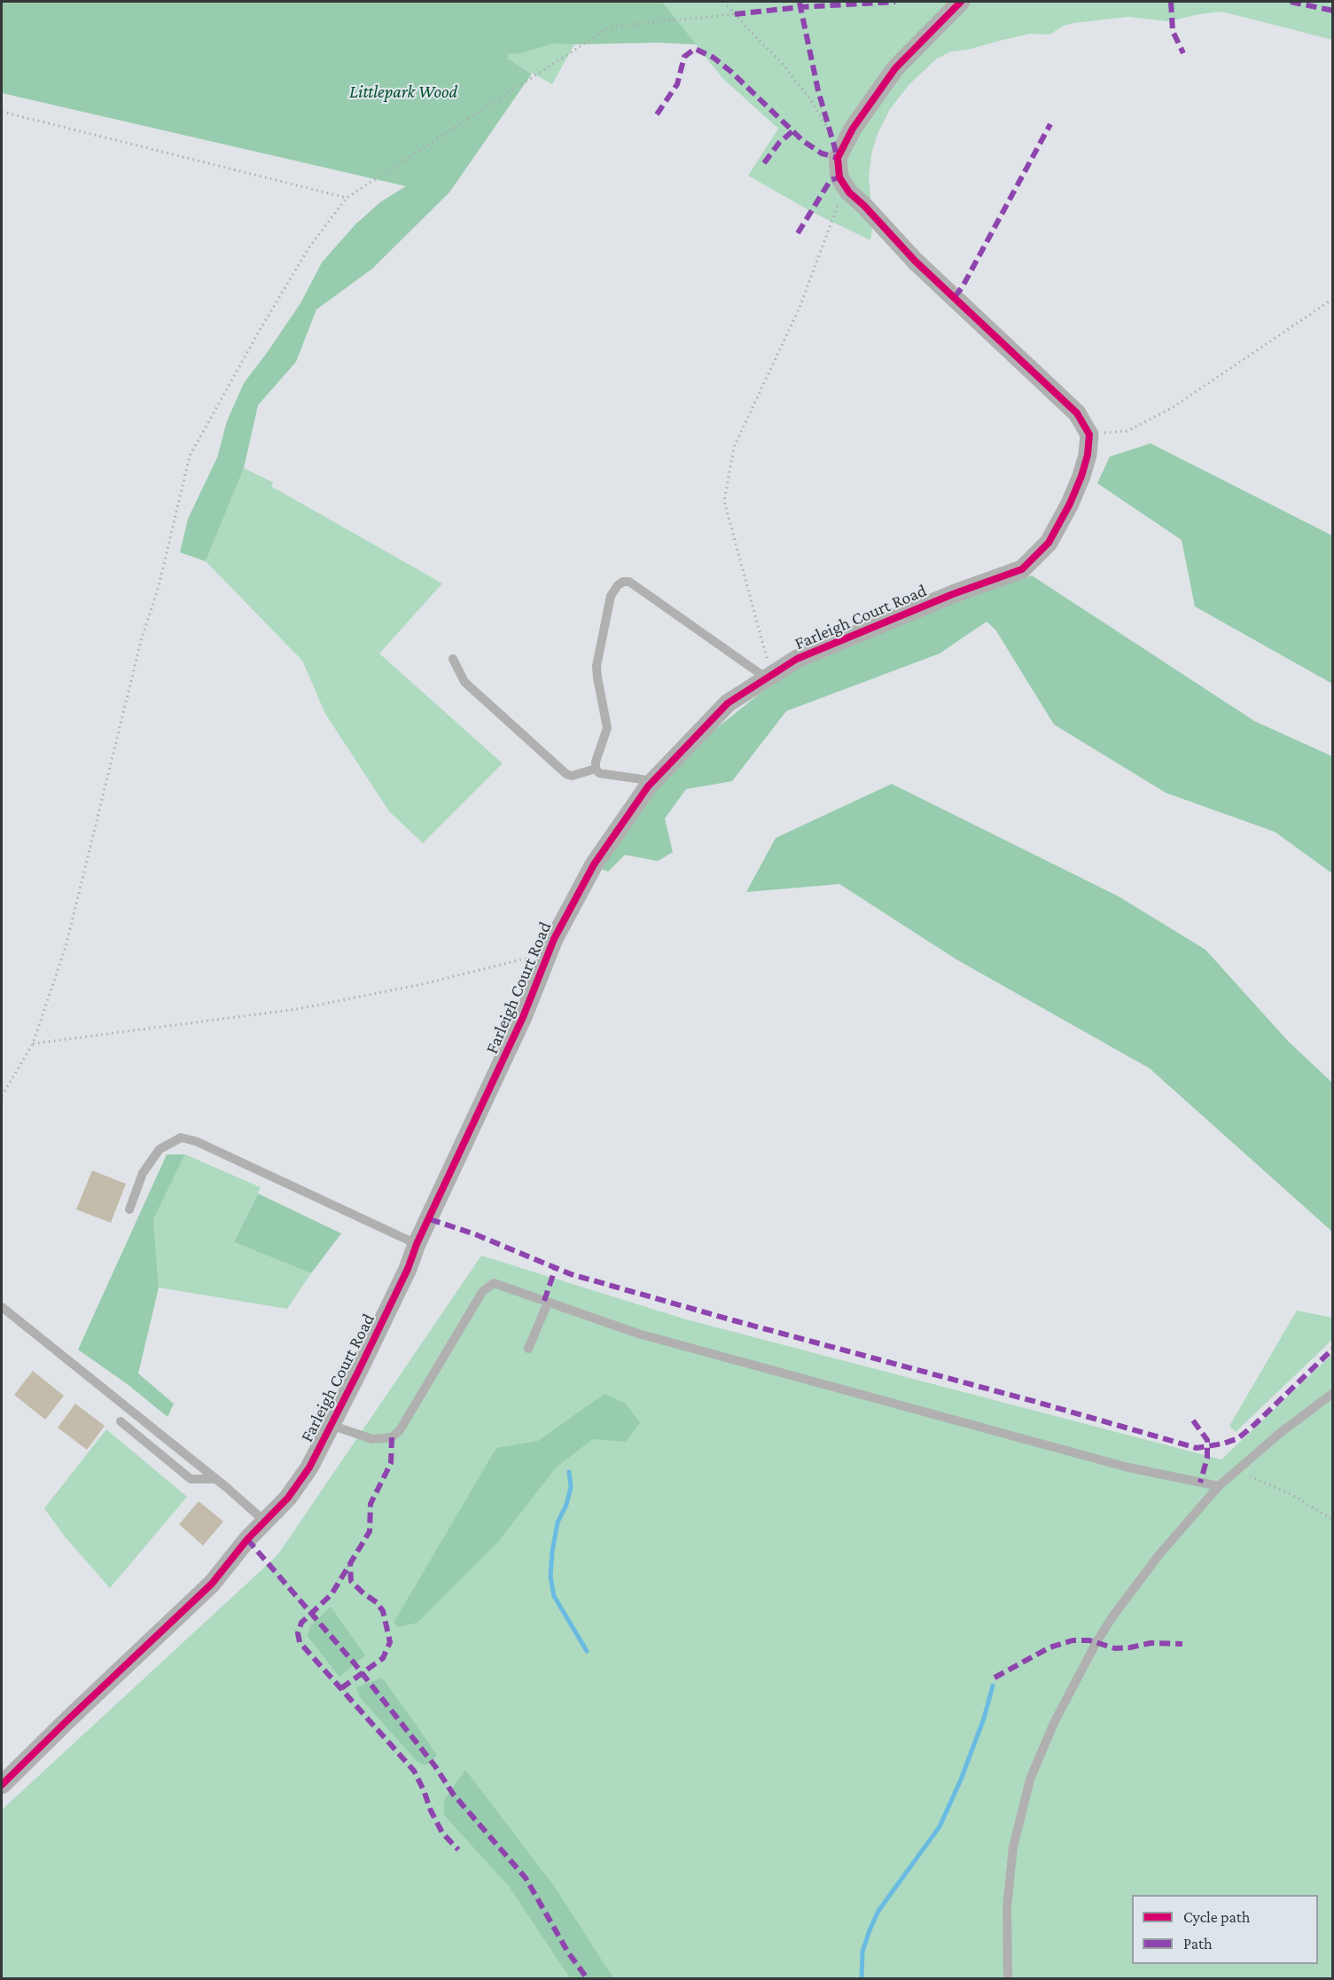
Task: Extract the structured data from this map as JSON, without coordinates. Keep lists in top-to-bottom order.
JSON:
{
  "streets": {
    "street": ["Farleigh Court Road"]
  },
  "parks": ["Littlepark Wood"],
  "legend": ["Cycle path", "Path"]
}
